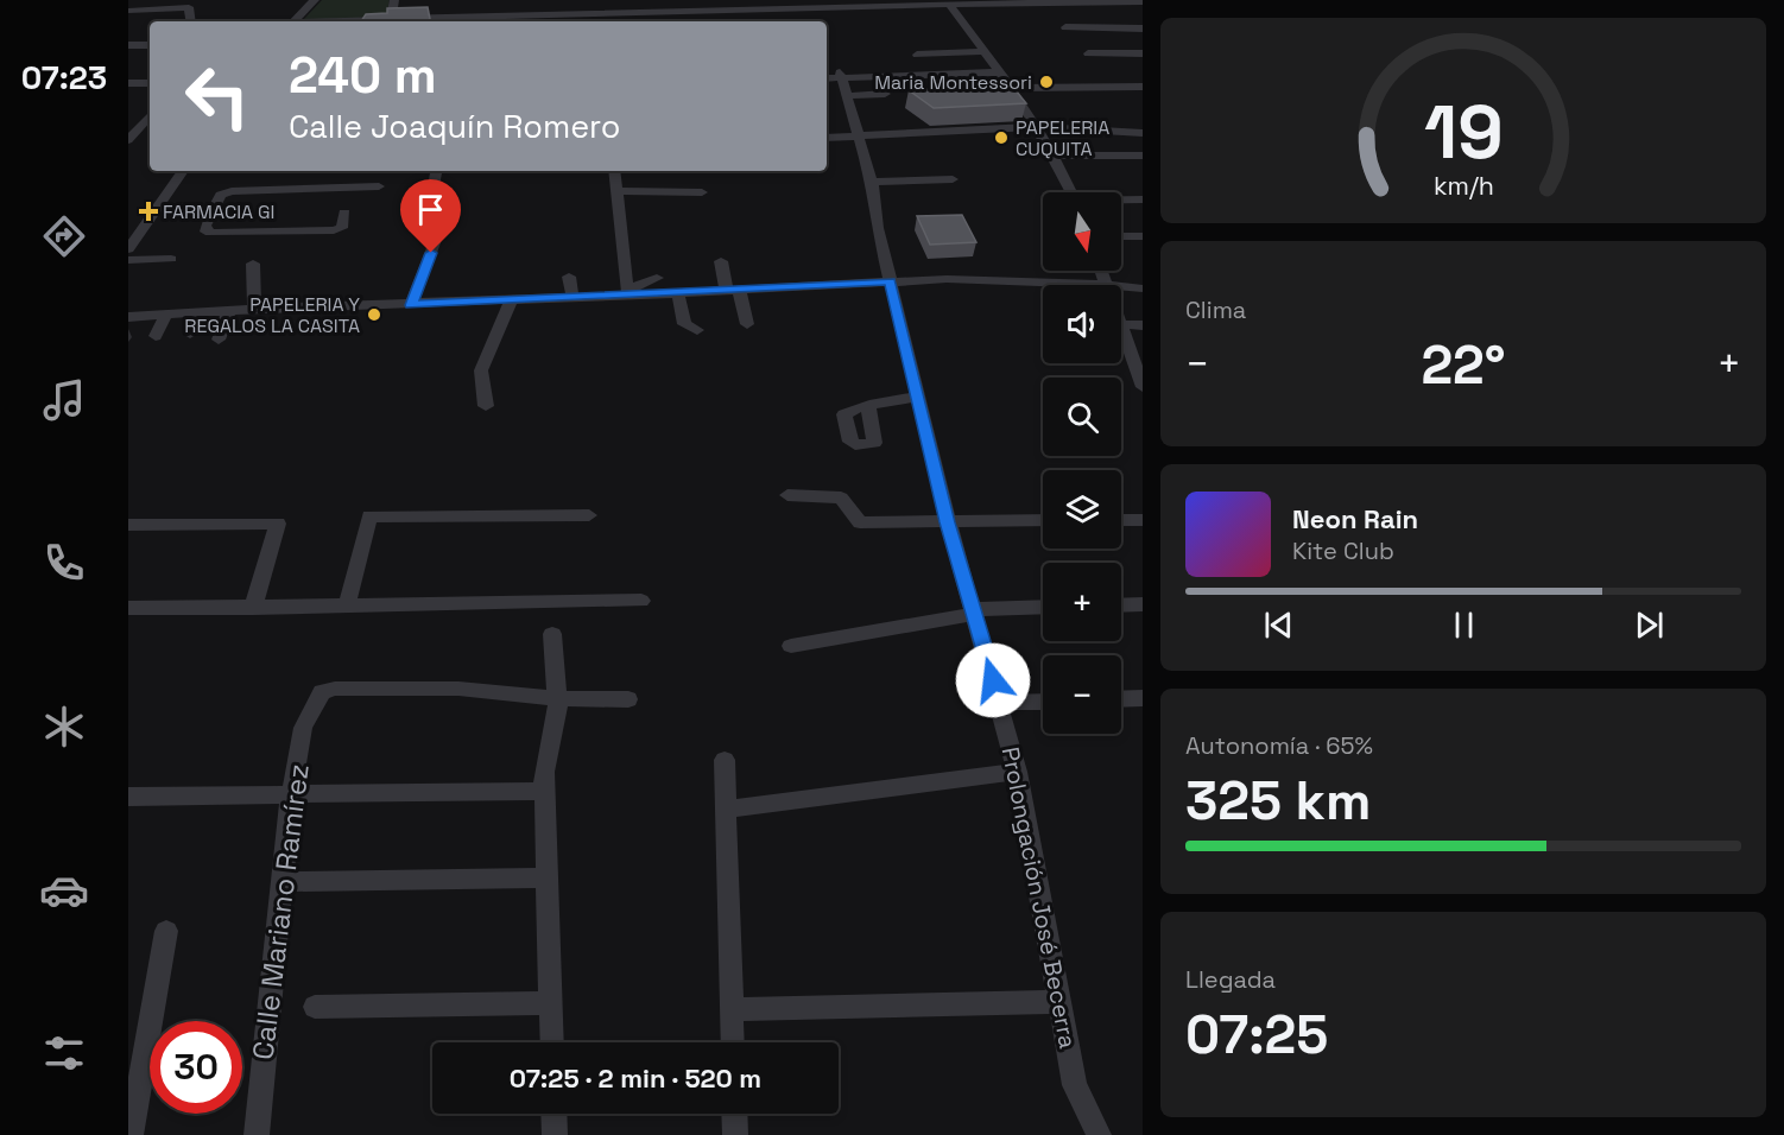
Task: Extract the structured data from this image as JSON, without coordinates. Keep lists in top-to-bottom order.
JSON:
{
  "streets": {
    "street": ["Prolongación José Becerra", "Calle Mariano Ramírez"]
  },
  "places": {
    "other": ["Maria Montessori", "PAPELERIA CUQUITA", "PAPELERIA Y REGALOS LA CASITA"],
    "health": ["FARMACIA GI"]
  },
  "north": "bottom",
  "page": {
    "tabs": "07:23",
    "turn": ["240 m", "Calle Joaquín Romero"],
    "map_buttons": ["+", "−"],
    "tile": [
      "Clima",
      ["Autonomía · 65%", "325 km"],
      ["Llegada", "07:25"]
    ],
    "heat": ["−", "22°", "+"],
    "song": ["Neon Rain", "Kite Club"],
    "limit": "30",
    "trip": "07:25 · 2 min · 520 m",
    "gauge": ["19", "km/h"]
  }
}
